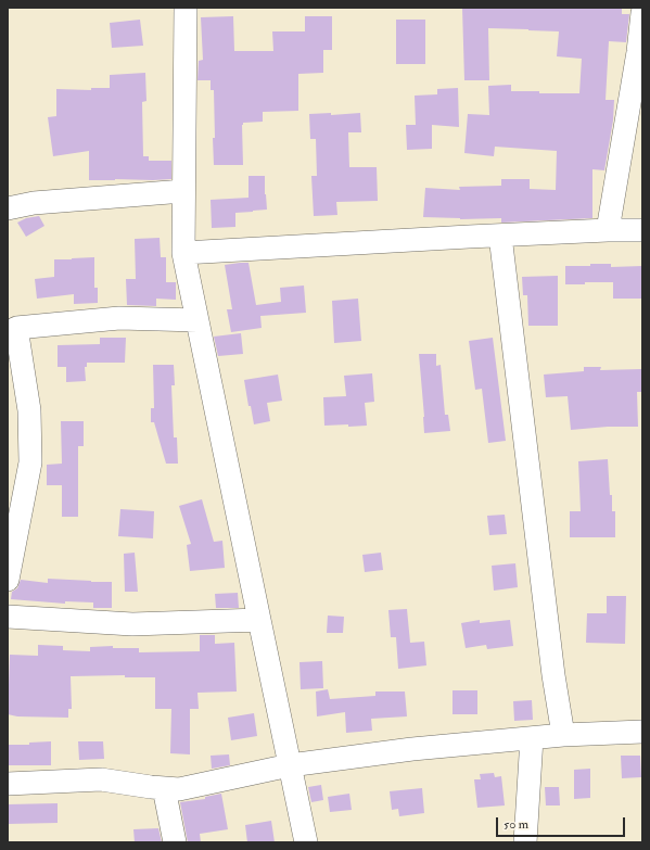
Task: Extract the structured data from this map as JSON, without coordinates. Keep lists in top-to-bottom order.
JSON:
{
  "scale_bar": "50 m"
}
